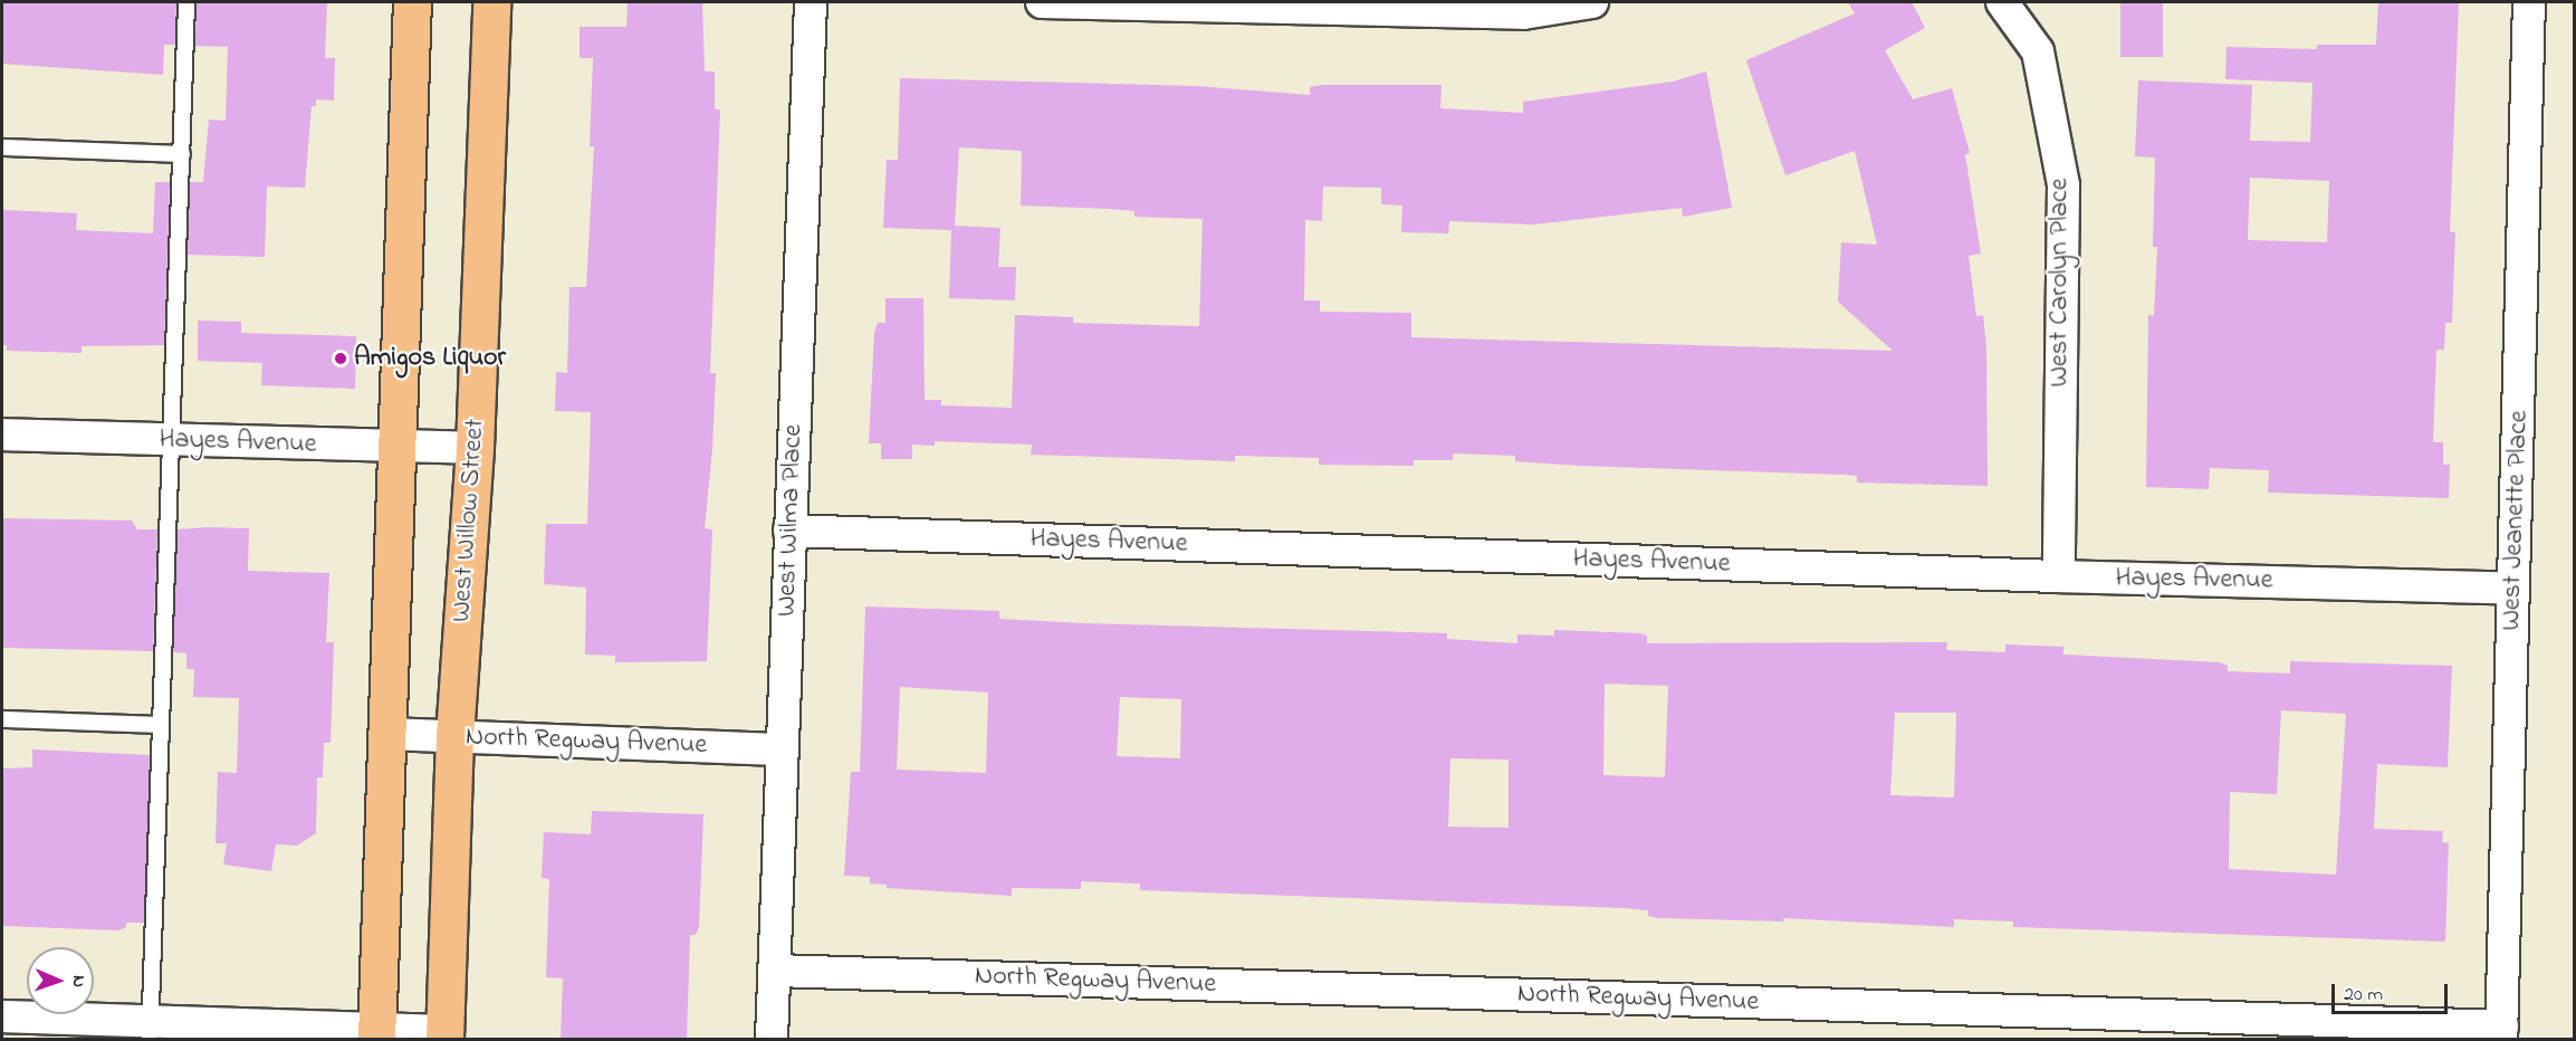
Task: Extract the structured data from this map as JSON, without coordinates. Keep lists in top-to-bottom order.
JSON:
{
  "streets": {
    "main road": ["West Willow Street"],
    "street": [
      "West Carolyn Place",
      "Hayes Avenue",
      "West Wilma Place",
      "West Jeanette Place",
      "North Regway Avenue"
    ]
  },
  "crossings": [
    ["West Carolyn Place", "Hayes Avenue"],
    ["Hayes Avenue", "West Willow Street"],
    ["Hayes Avenue", "West Wilma Place"],
    ["Hayes Avenue", "West Jeanette Place"],
    ["West Willow Street", "North Regway Avenue"],
    ["West Wilma Place", "North Regway Avenue"],
    ["West Jeanette Place", "North Regway Avenue"]
  ],
  "places": ["Amigos Liquor"],
  "scale_bar": "20 m",
  "north": "right"
}
